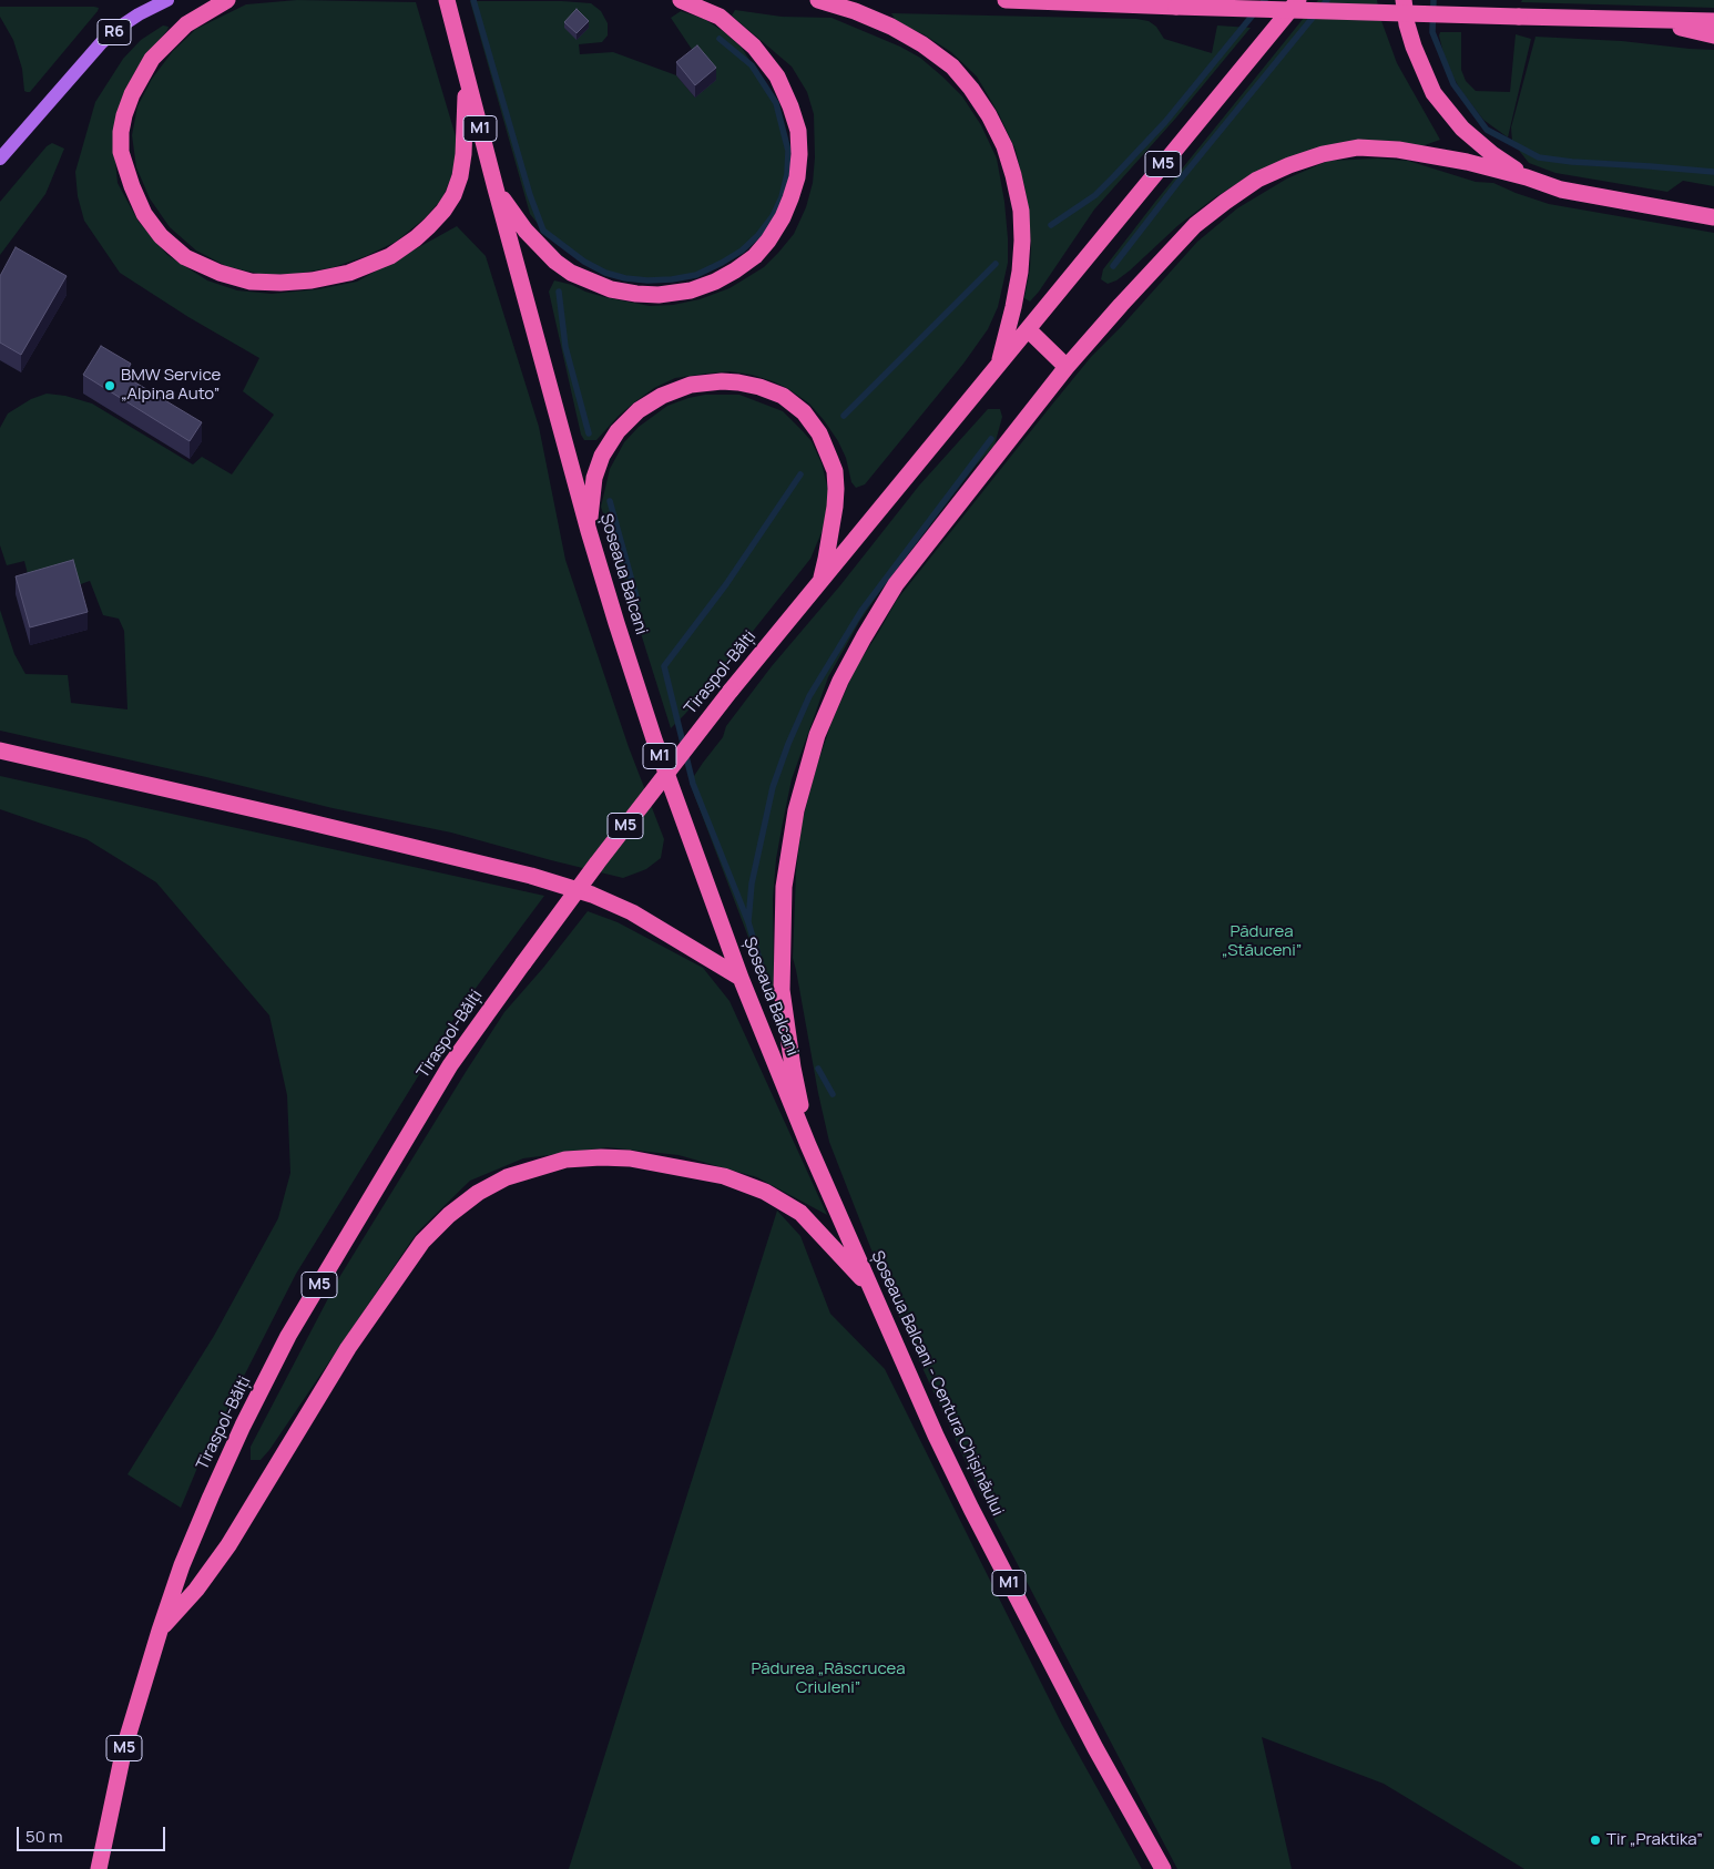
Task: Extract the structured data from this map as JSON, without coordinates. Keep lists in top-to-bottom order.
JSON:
{
  "streets": {
    "highway": [
      "M1",
      "M5",
      "Șoseaua Balcani",
      "Tiraspol-Bălți",
      "Șoseaua Balcani - Centura Chișinăului"
    ],
    "main road": ["R6"]
  },
  "crossings": [
    ["M5", "Tiraspol-Bălți"],
    ["Șoseaua Balcani", "Șoseaua Balcani - Centura Chișinăului"]
  ],
  "parks": ["Pădurea „Stăuceni”", "Pădurea „Răscrucea Criuleni”"],
  "places": ["BMW Service „Alpina Auto”", "Tir „Praktika”"],
  "scale_bar": "50 m"
}
